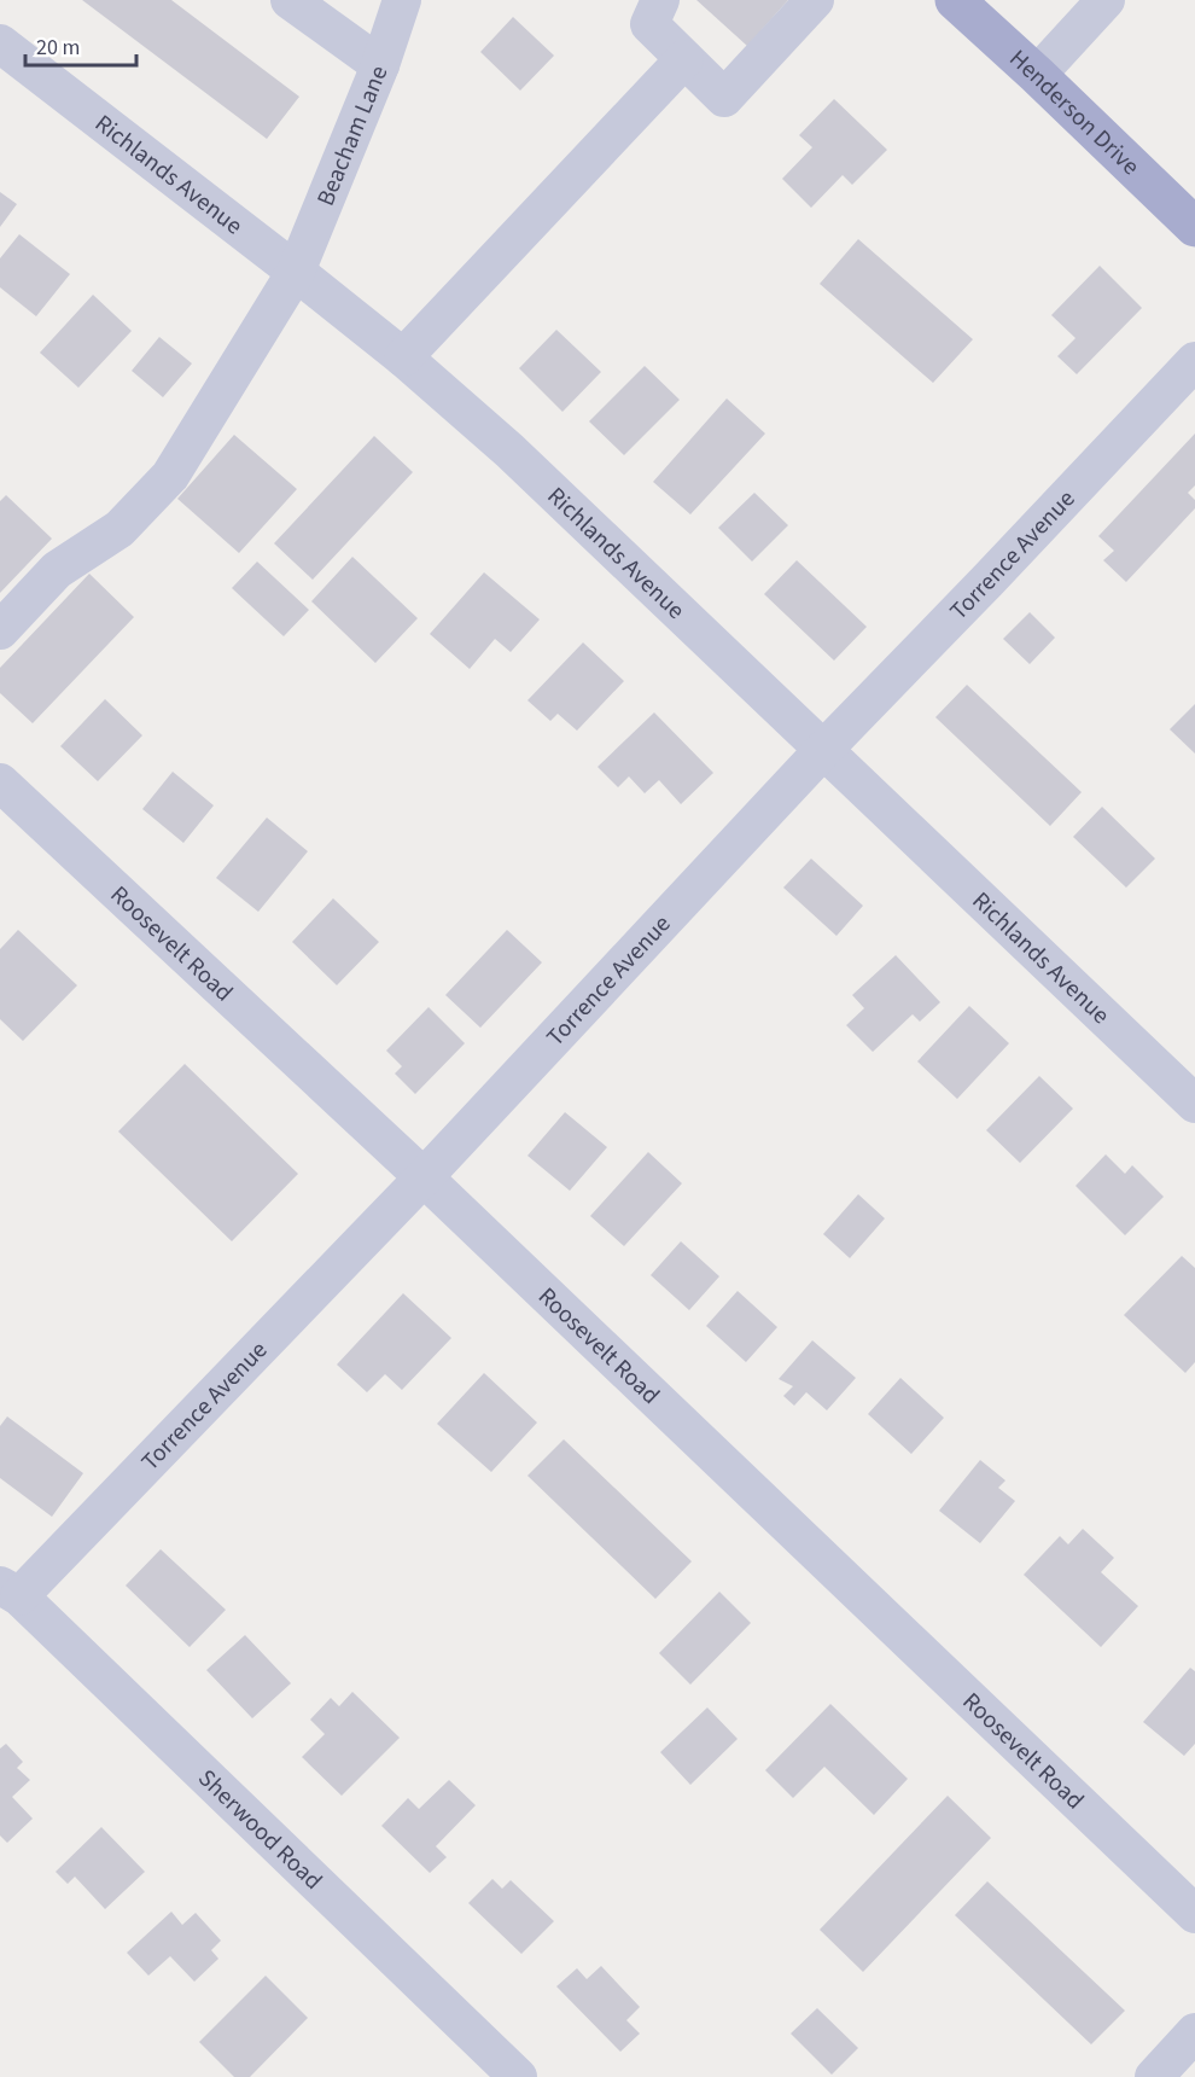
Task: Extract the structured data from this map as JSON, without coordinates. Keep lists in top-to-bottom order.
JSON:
{
  "streets": {
    "main road": ["Henderson Drive"],
    "street": [
      "Beacham Lane",
      "Richlands Avenue",
      "Torrence Avenue",
      "Roosevelt Road",
      "Sherwood Road"
    ]
  },
  "crossings": [
    ["Beacham Lane", "Richlands Avenue"],
    ["Richlands Avenue", "Torrence Avenue"],
    ["Torrence Avenue", "Roosevelt Road"],
    ["Torrence Avenue", "Sherwood Road"]
  ],
  "scale_bar": "20 m"
}
